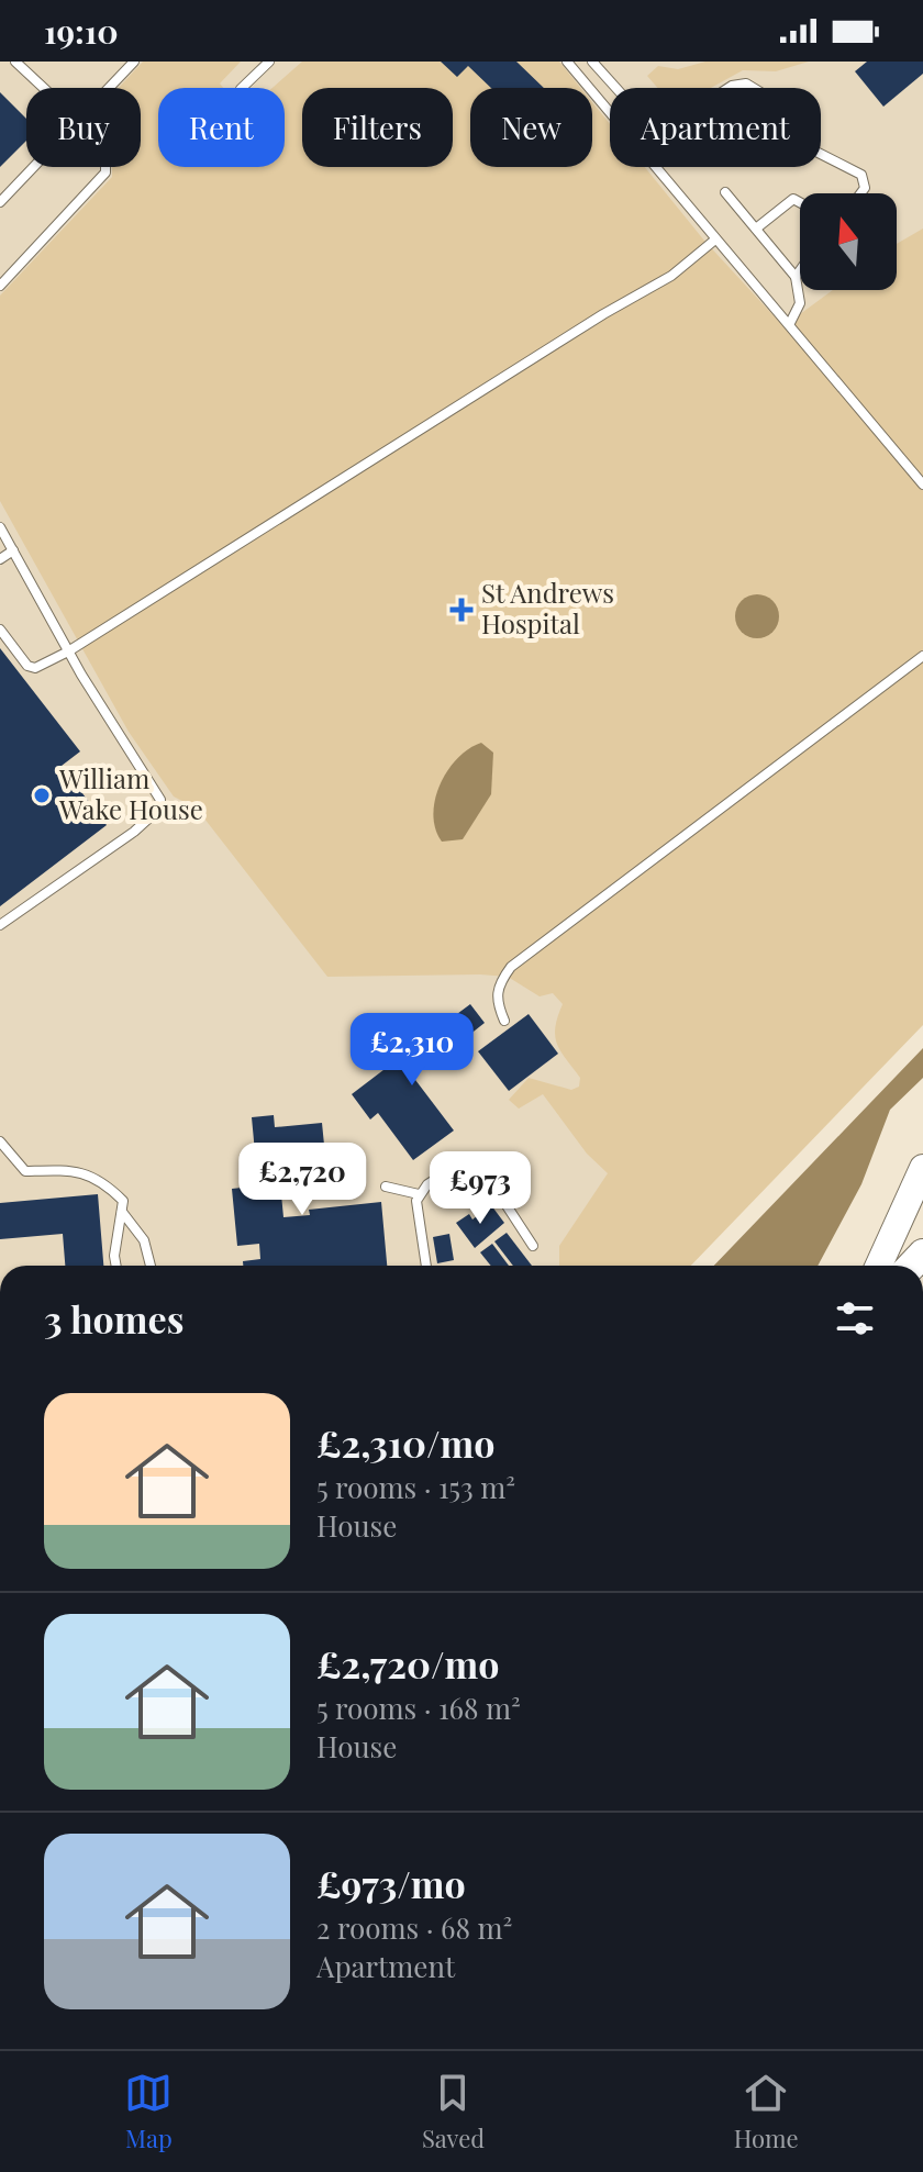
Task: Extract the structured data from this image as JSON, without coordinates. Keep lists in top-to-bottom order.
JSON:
{
  "places": {
    "health": ["St Andrews Hospital"],
    "other": ["William Wake House"]
  },
  "north": "top",
  "page": {
    "status": "19:10",
    "chip": [
      "Buy",
      "Rent",
      "Filters",
      "New",
      "Apartment"
    ],
    "price": ["£2,310", "£2,720", "£973"],
    "heading": "3 homes",
    "list": [
      {
        "name": "£2,310/mo",
        "note": "5 rooms · 153 m² · House"
      },
      {
        "name": "£2,720/mo",
        "note": "5 rooms · 168 m² · House"
      },
      {
        "name": "£973/mo",
        "note": "2 rooms · 68 m² · Apartment"
      }
    ],
    "tabs": ["Map", "Saved", "Home"]
  }
}
